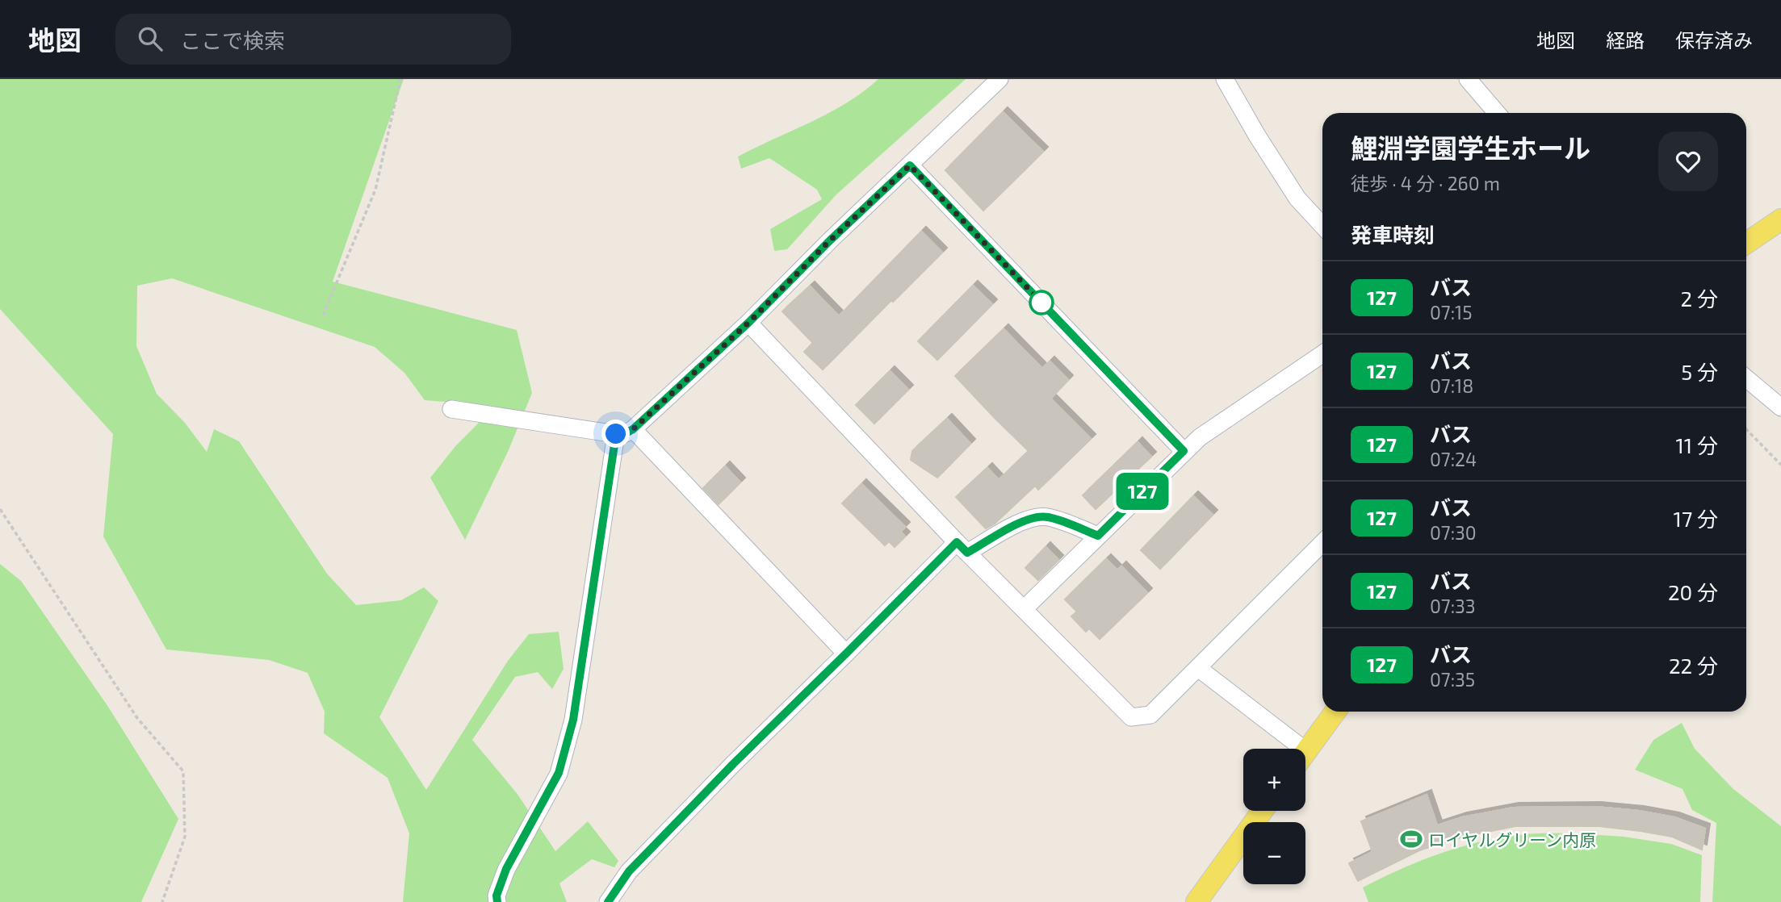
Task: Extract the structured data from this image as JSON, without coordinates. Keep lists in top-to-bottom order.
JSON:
{
  "places": {
    "sports": ["ロイヤルグリーン内原"]
  },
  "lines": ["bus line 127"],
  "page": {
    "header": "地図",
    "search": "ここで検索",
    "nav": ["地図", "経路", "保存済み"],
    "on_map": "127",
    "heading": [
      ["鯉淵学園学生ホール", "徒歩 · 4 分 · 260 m"],
      "発車時刻"
    ],
    "list": [
      {
        "mark": "127",
        "name": "バス",
        "note": "07:15",
        "value": "2 分"
      },
      {
        "mark": "127",
        "name": "バス",
        "note": "07:18",
        "value": "5 分"
      },
      {
        "mark": "127",
        "name": "バス",
        "note": "07:24",
        "value": "11 分"
      },
      {
        "mark": "127",
        "name": "バス",
        "note": "07:30",
        "value": "17 分"
      },
      {
        "mark": "127",
        "name": "バス",
        "note": "07:33",
        "value": "20 分"
      },
      {
        "mark": "127",
        "name": "バス",
        "note": "07:35",
        "value": "22 分"
      }
    ],
    "map_buttons": ["+", "−"]
  }
}
